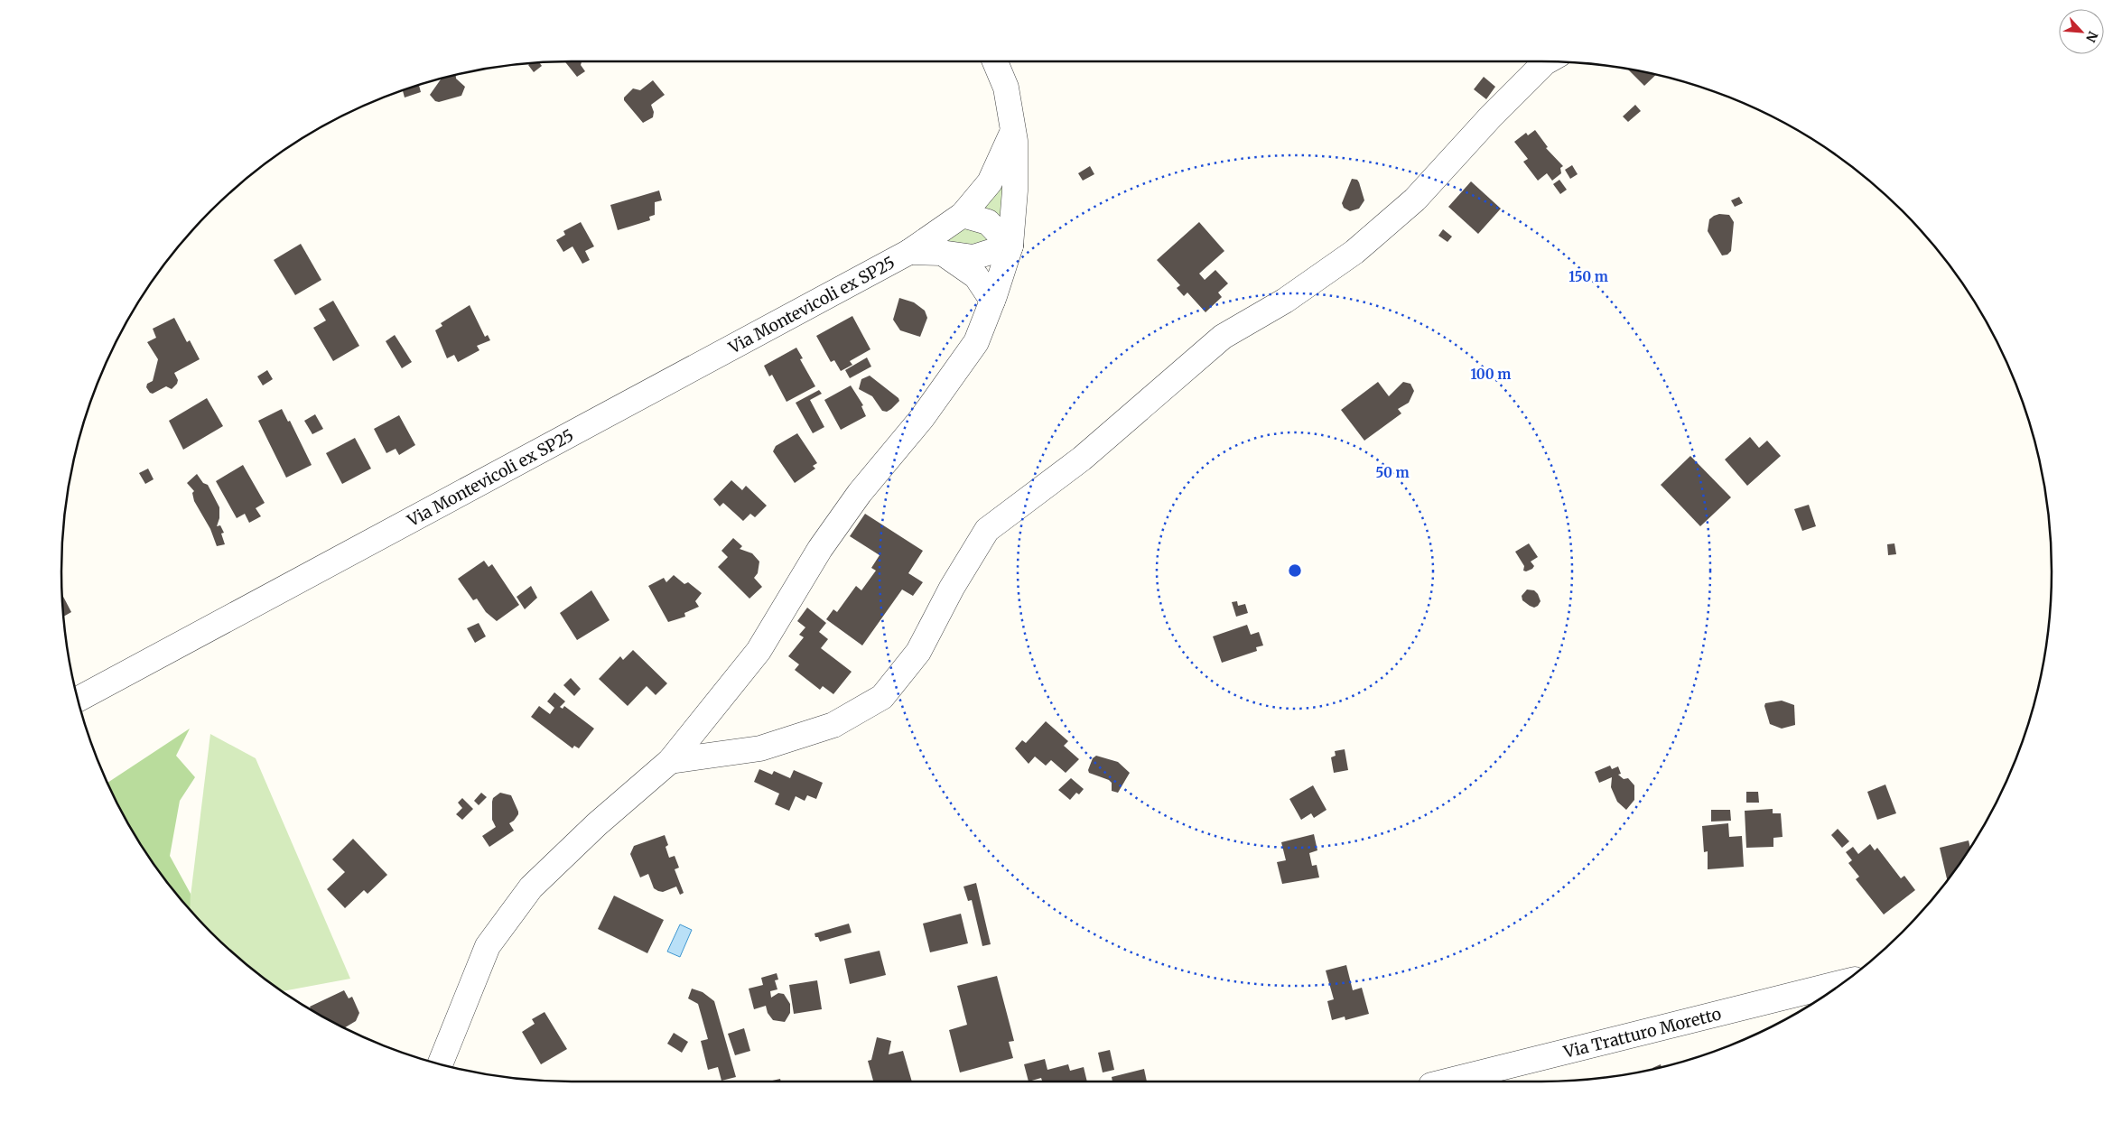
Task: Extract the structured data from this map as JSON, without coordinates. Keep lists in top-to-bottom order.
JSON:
{
  "streets": {
    "street": ["Via Montevicoli ex SP25", "Via Tratturo Moretto"]
  },
  "north": "bottom right",
  "rings": ["150 m", "100 m", "50 m"]
}
